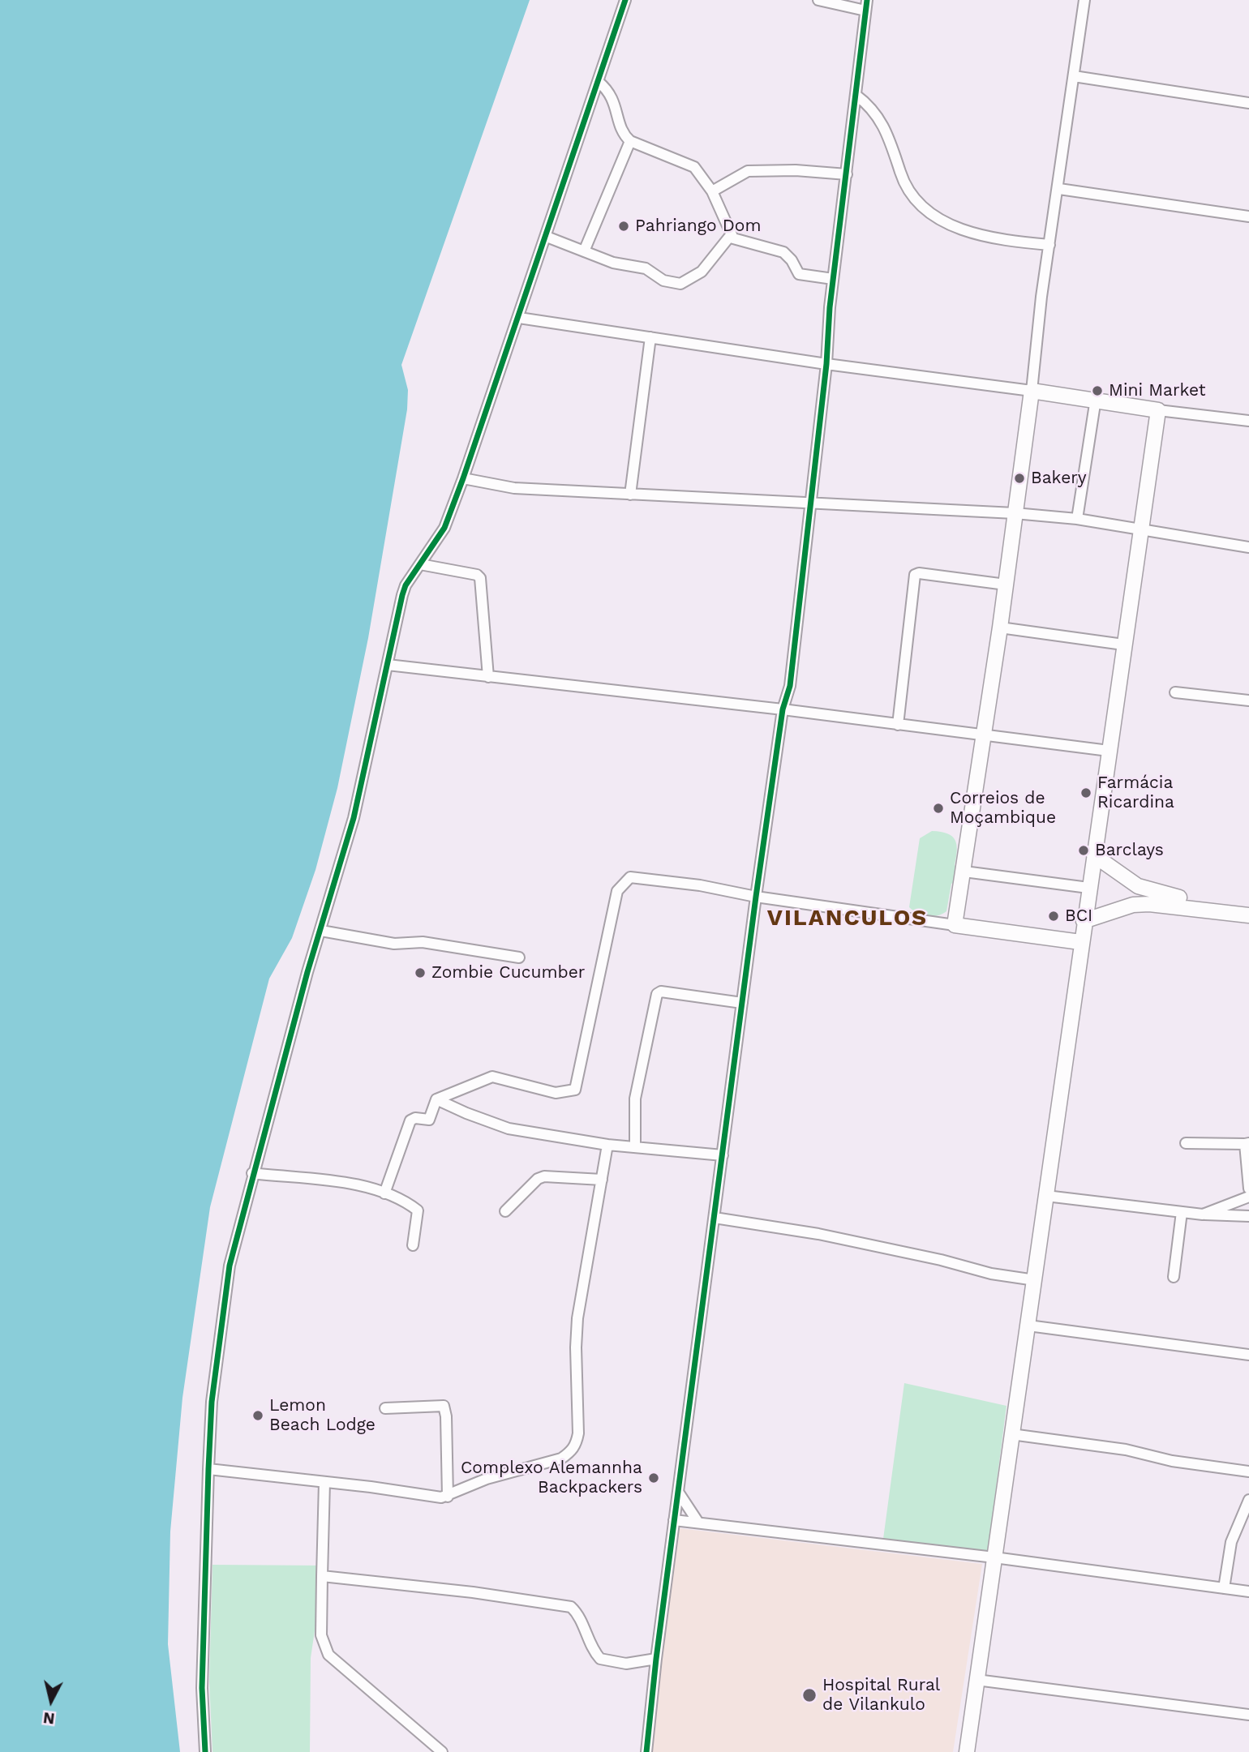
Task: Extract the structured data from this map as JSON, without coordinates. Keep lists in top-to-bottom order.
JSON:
{
  "districts": ["VILANCULOS"],
  "places": [
    "Pahriango Dom",
    "Mini Market",
    "Bakery",
    "Farmácia Ricardina",
    "Correios de Moçambique",
    "Barclays",
    "BCI",
    "Zombie Cucumber",
    "Lemon Beach Lodge",
    "Complexo Alemannha Backpackers",
    "Hospital Rural de Vilankulo"
  ],
  "north": "bottom"
}
